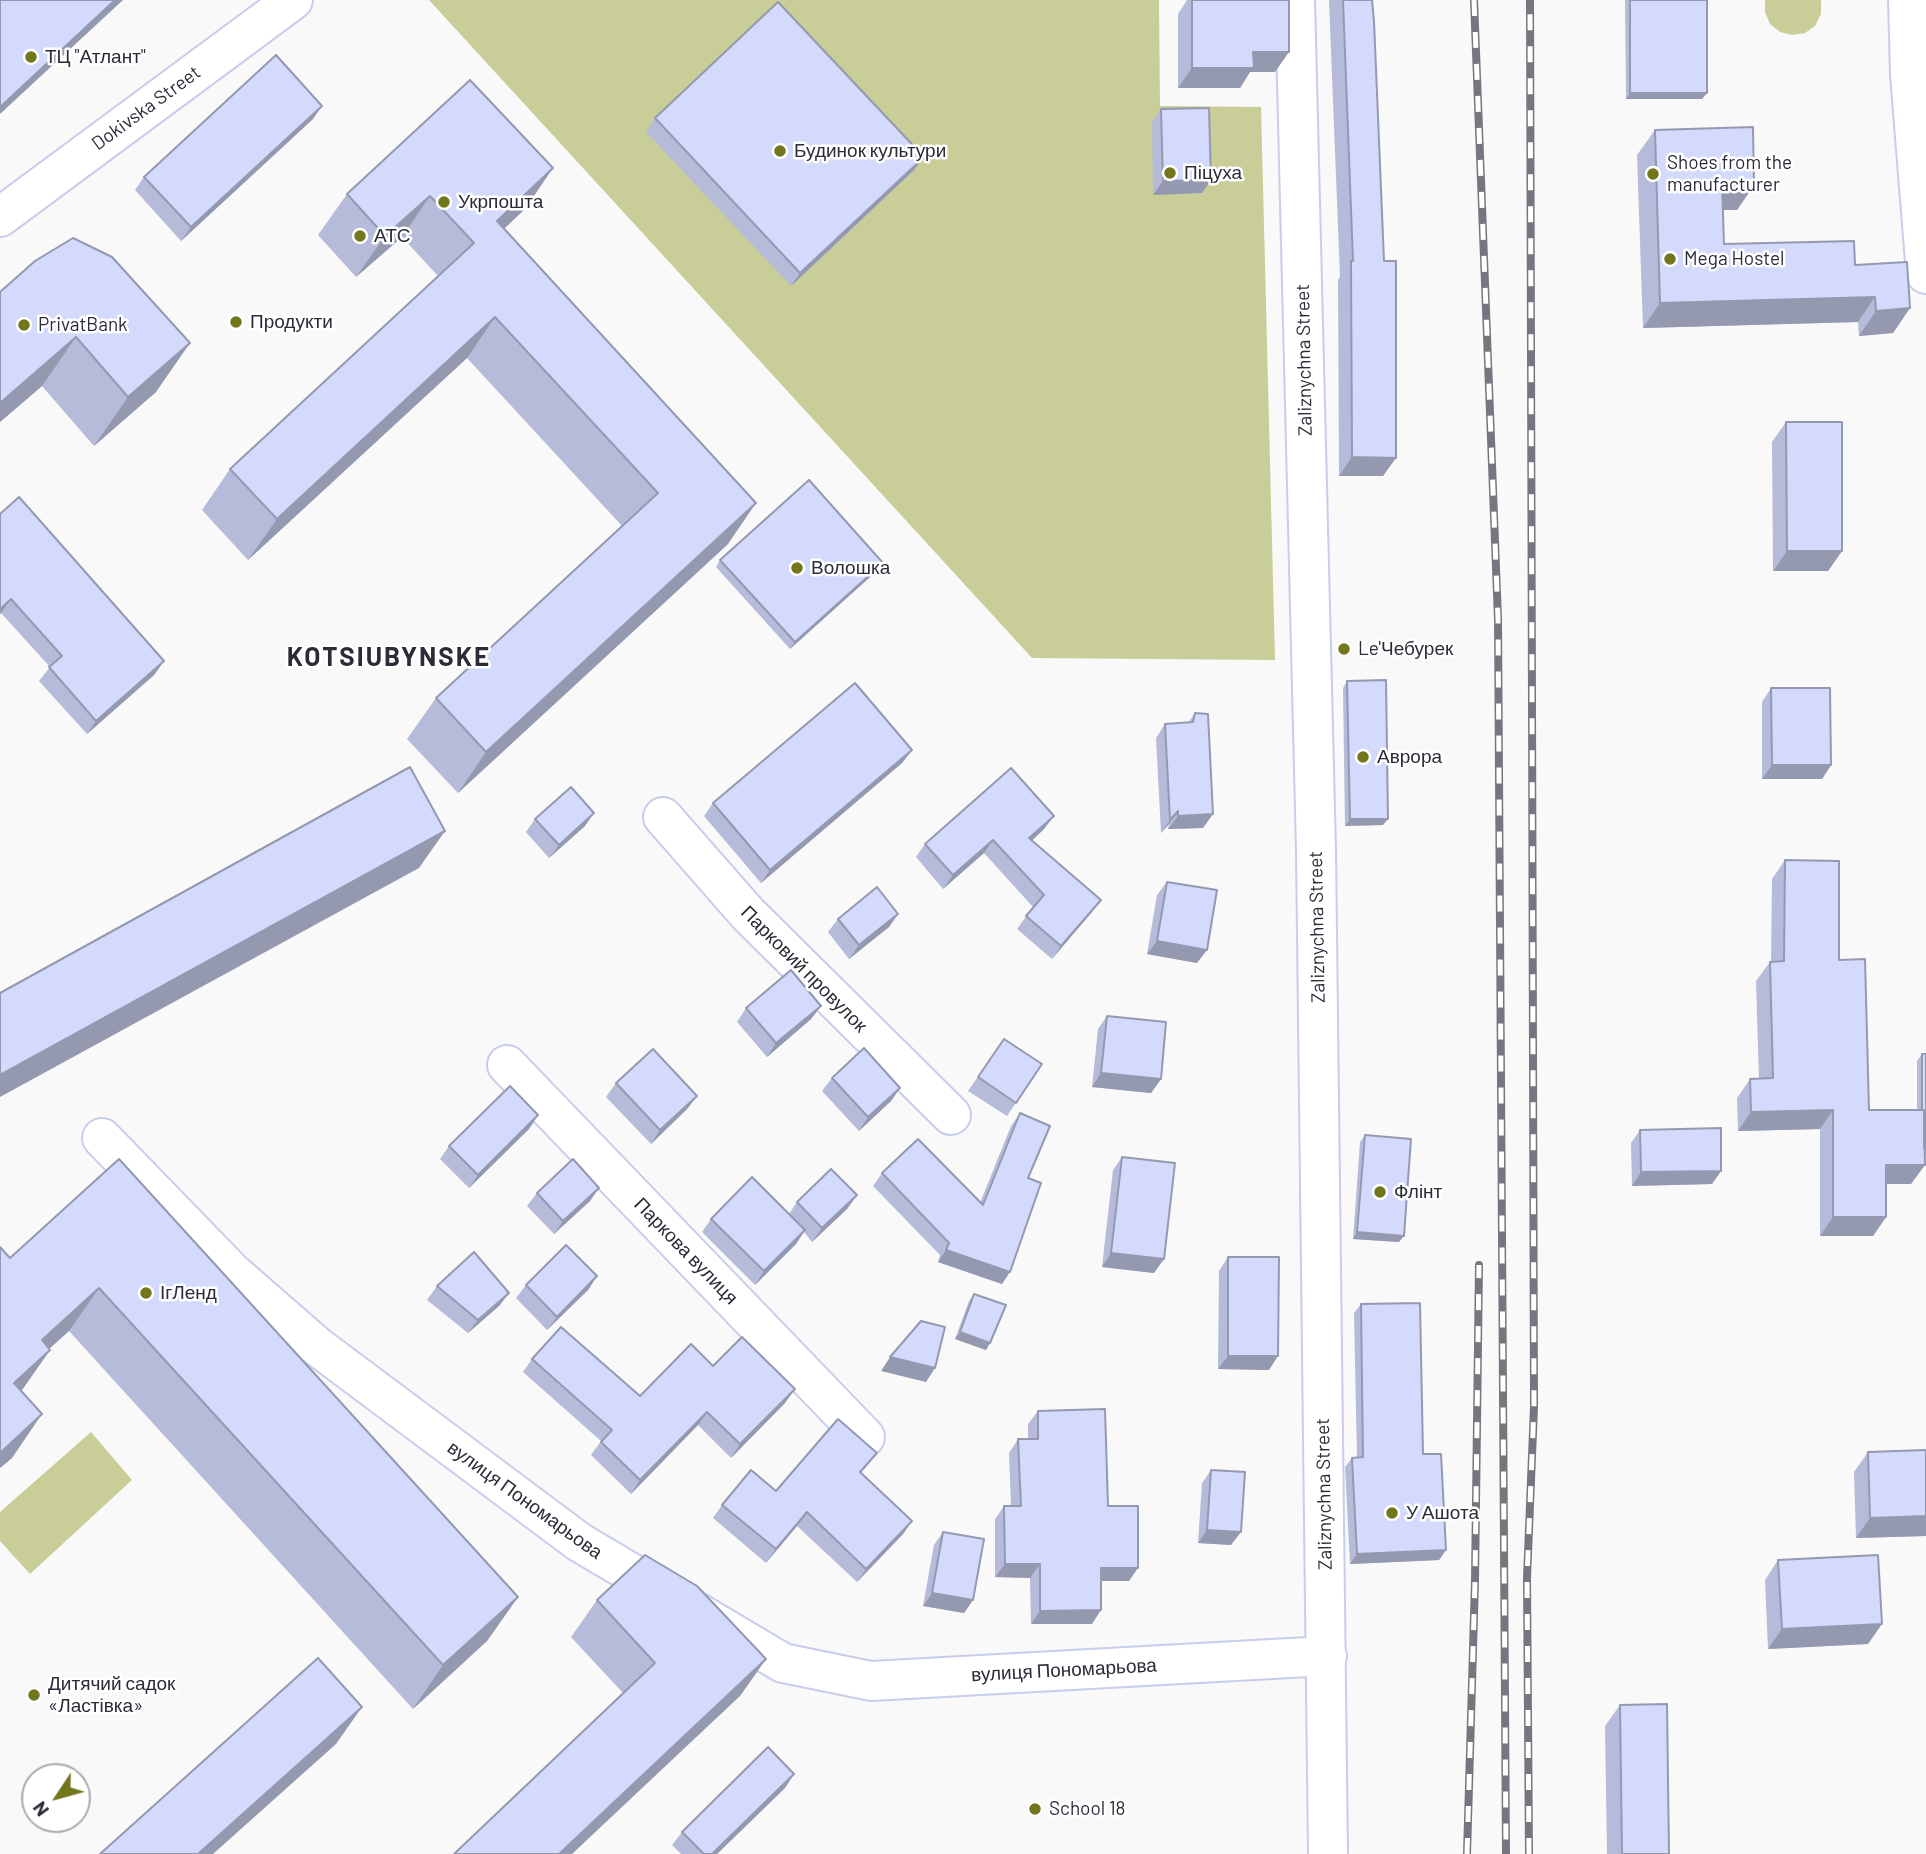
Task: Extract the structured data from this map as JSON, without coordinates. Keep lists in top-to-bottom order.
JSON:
{
  "streets": {
    "street": [
      "Dokivska Street",
      "Zaliznychna Street",
      "Парковий провулок",
      "Паркова вулиця",
      "вулиця Пономарьова"
    ]
  },
  "crossings": [
    ["Zaliznychna Street", "вулиця Пономарьова"]
  ],
  "districts": ["KOTSIUBYNSKE"],
  "places": [
    "ТЦ \"Атлант\"",
    "Будинок культури",
    "Піцуха",
    "Shoes from the manufacturer",
    "Укрпошта",
    "АТС",
    "Mega Hostel",
    "Продукти",
    "PrivatBank",
    "Волошка",
    "Le'Чебурек",
    "Аврора",
    "Флінт",
    "ІгЛенд",
    "У Ашота",
    "Дитячий садок «Ластівка»",
    "School 18"
  ],
  "north": "bottom left"
}
